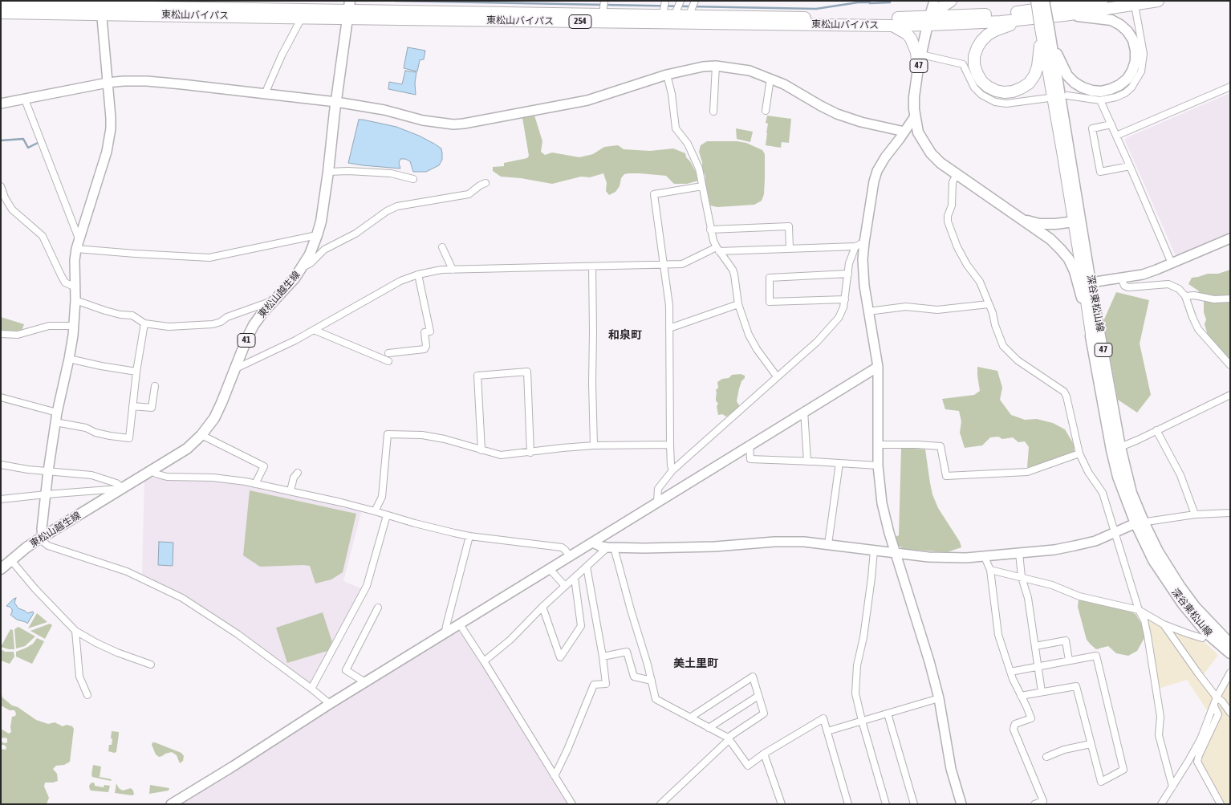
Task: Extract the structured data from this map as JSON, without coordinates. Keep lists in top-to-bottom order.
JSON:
{
  "streets": {
    "highway": ["東松山バイパス", "254"],
    "main road": [
      "47",
      "東松山越生線",
      "深谷東松山線",
      "41"
    ]
  },
  "crossings": [
    ["東松山バイパス", "東松山越生線"],
    ["東松山バイパス", "深谷東松山線"]
  ],
  "districts": ["和泉町", "美土里町"]
}
